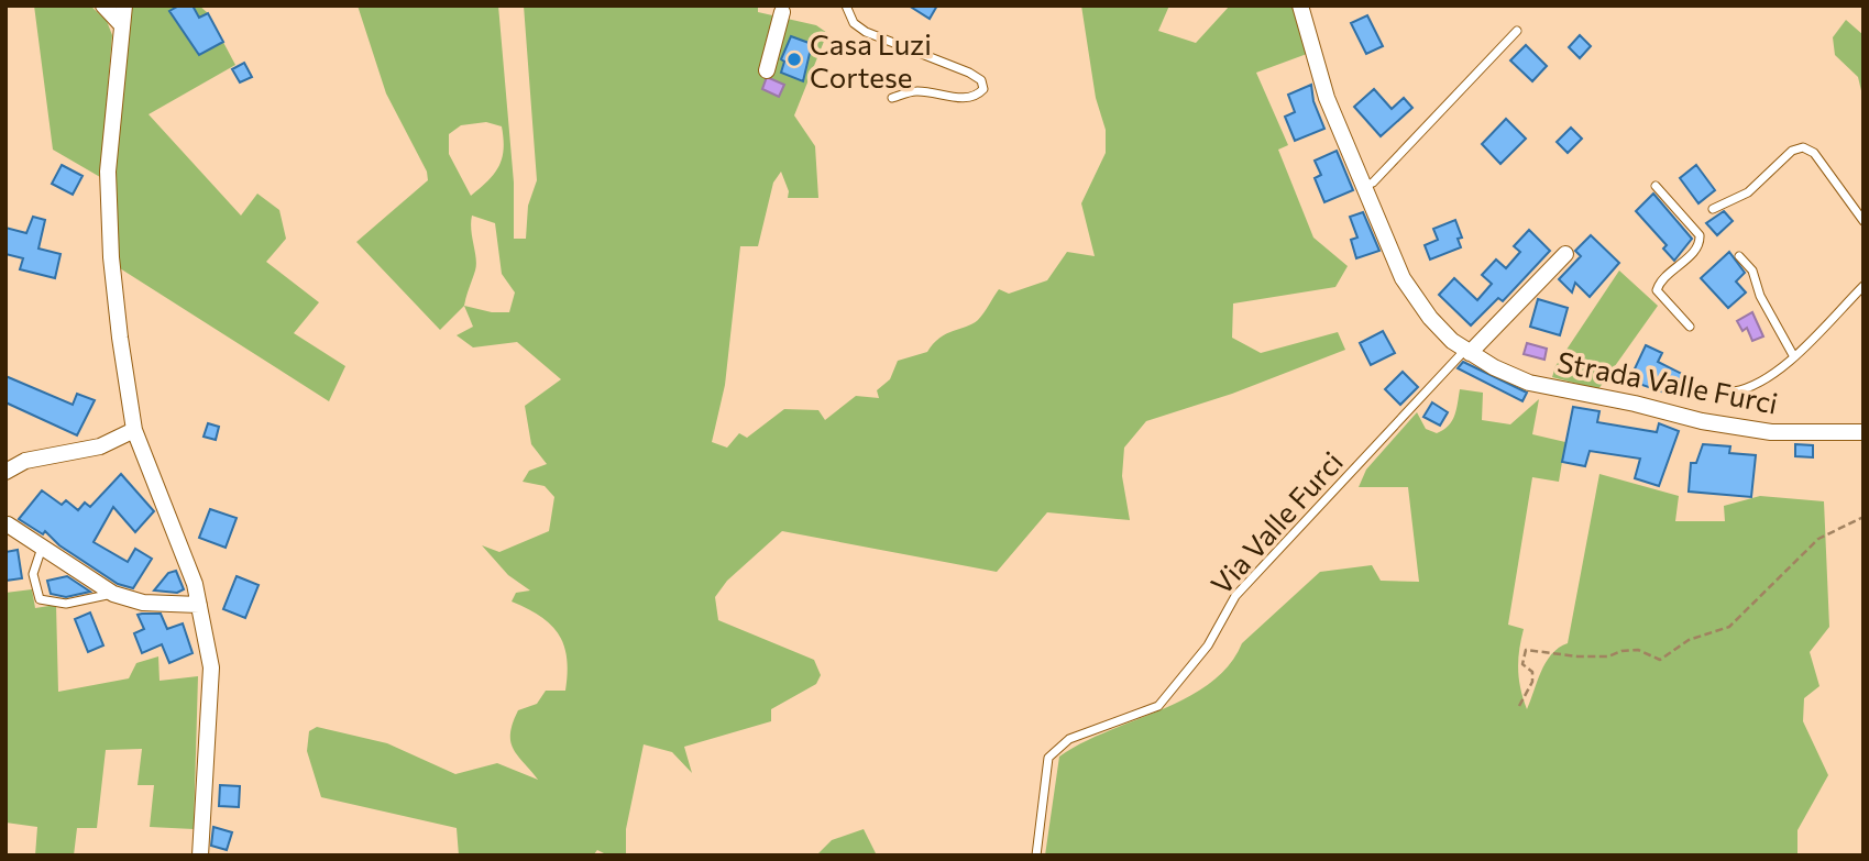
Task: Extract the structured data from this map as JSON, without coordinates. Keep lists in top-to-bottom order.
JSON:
{
  "streets": {
    "street": ["Strada Valle Furci"],
    "lane": ["Via Valle Furci"]
  },
  "crossings": [
    ["Strada Valle Furci", "Via Valle Furci"]
  ],
  "places": ["Casa Luzi Cortese"]
}
